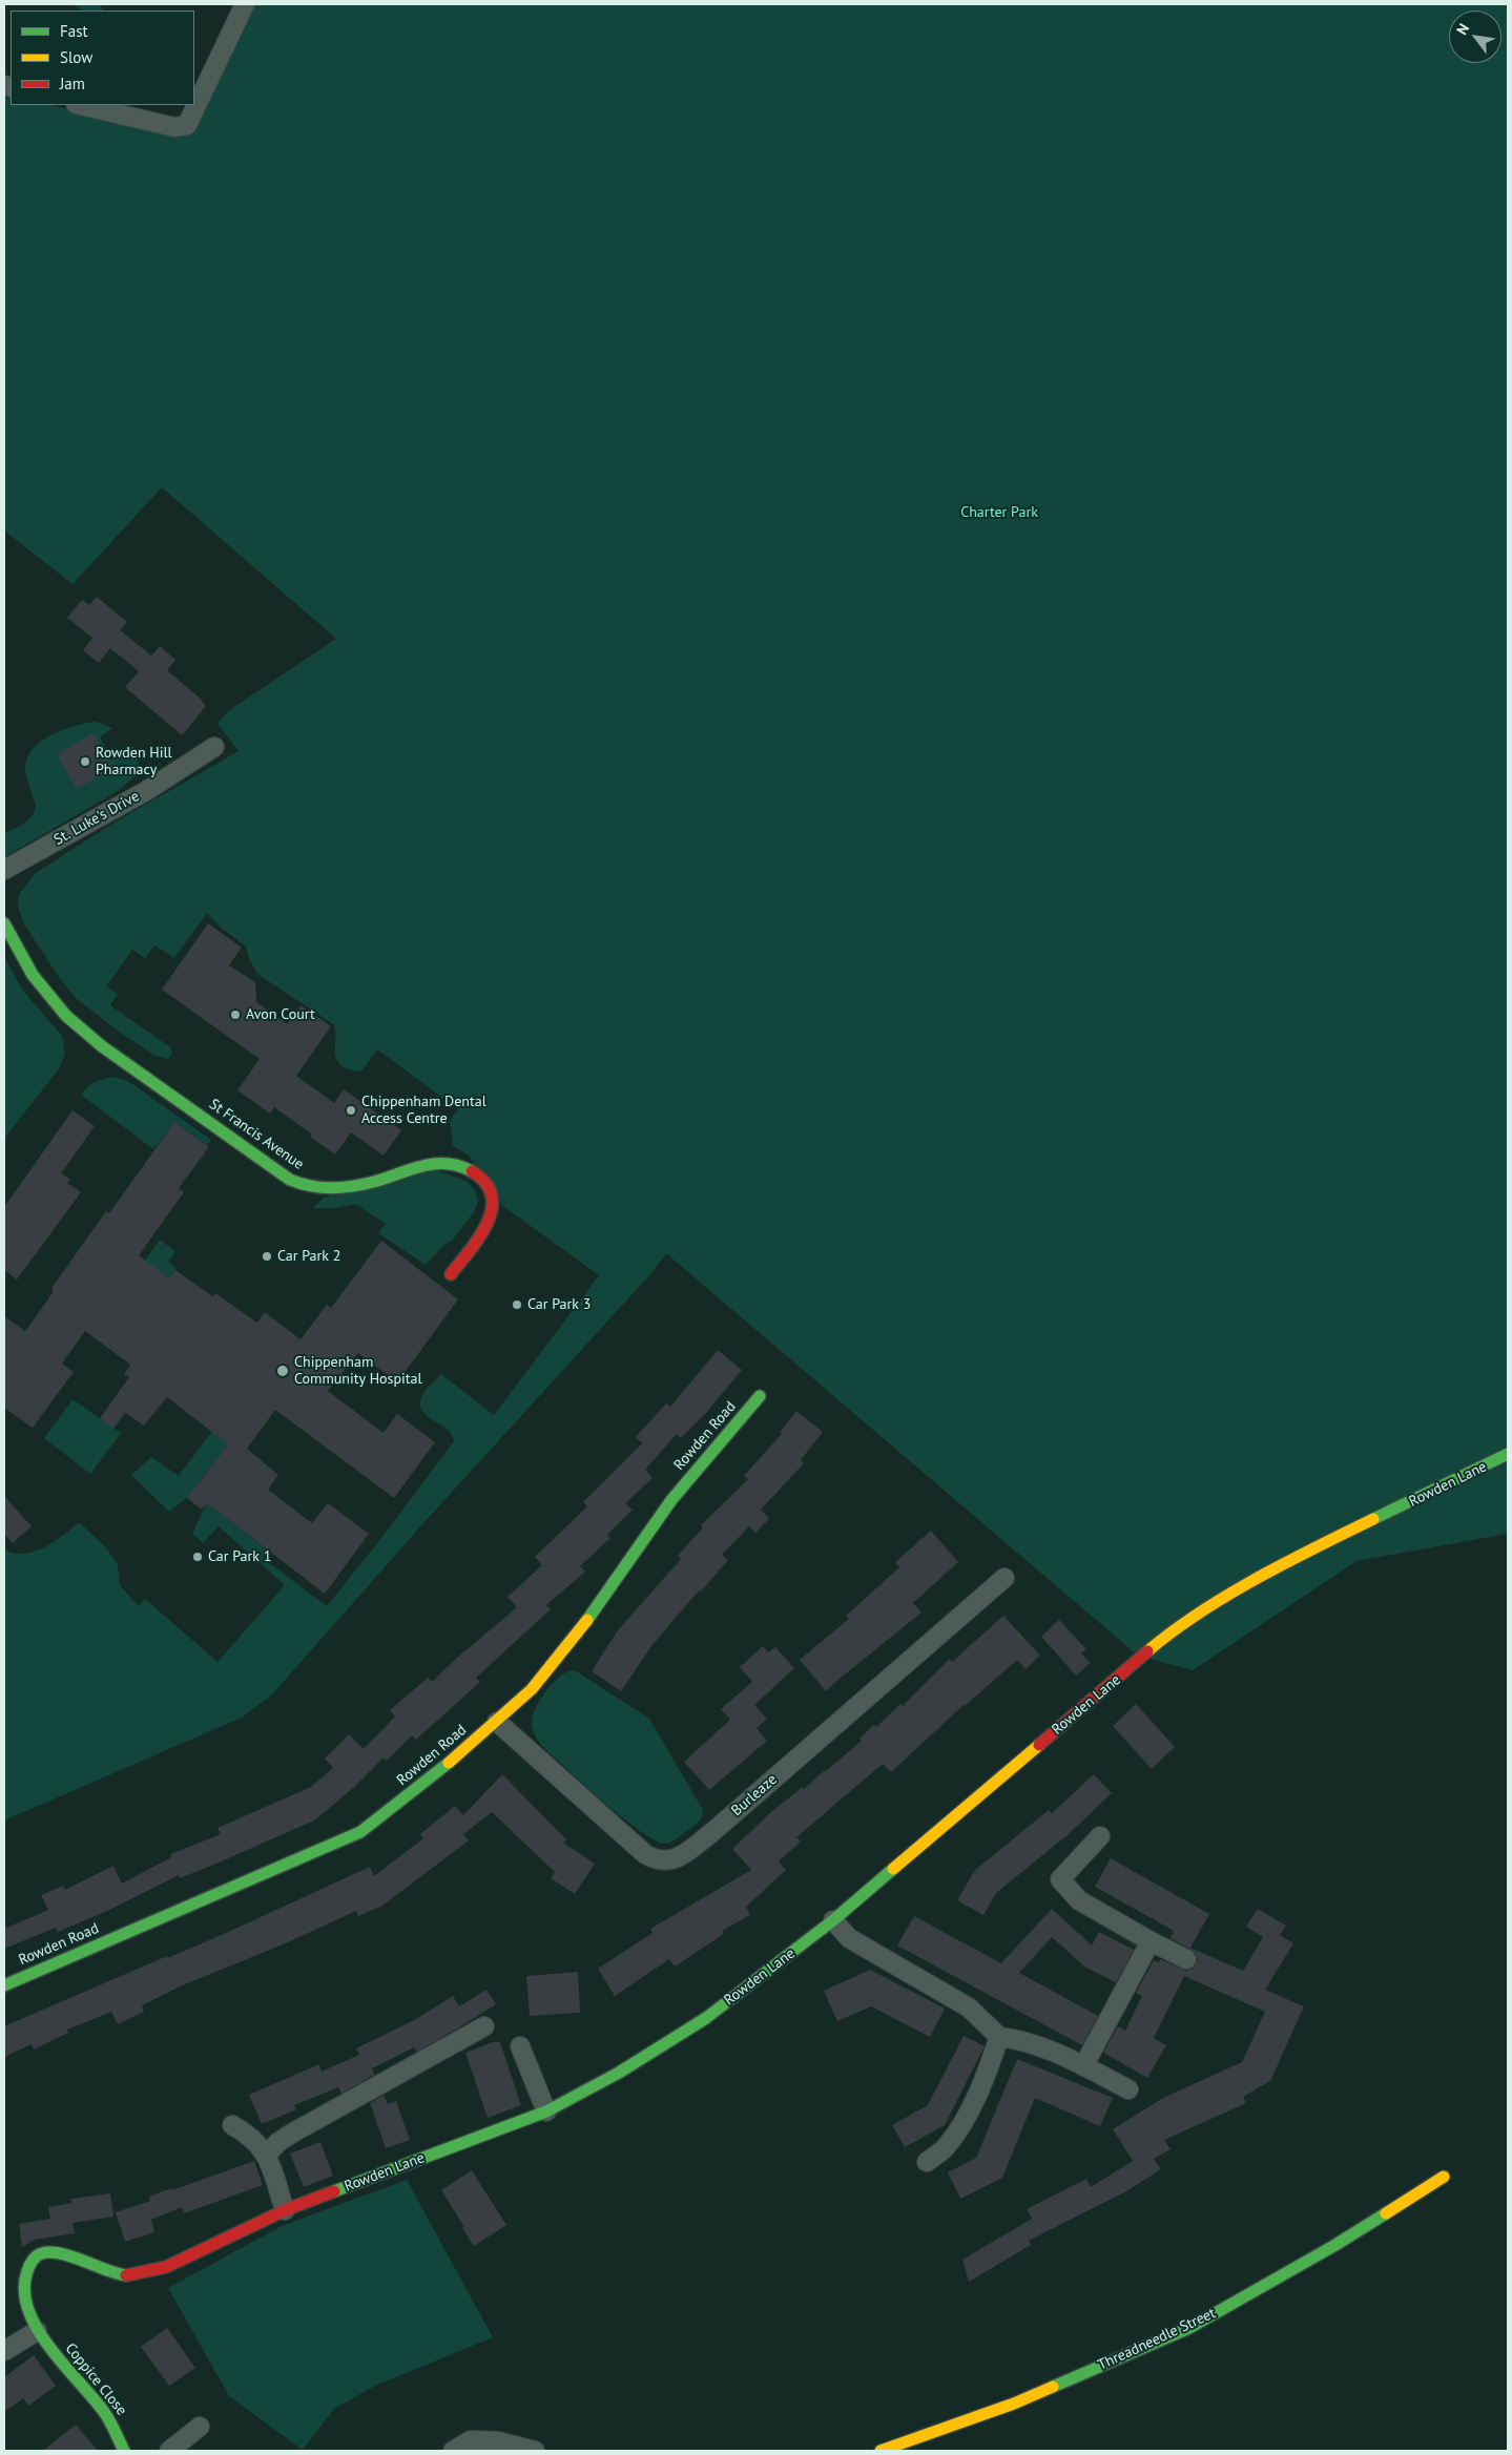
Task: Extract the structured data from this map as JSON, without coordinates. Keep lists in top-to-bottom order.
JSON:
{
  "streets": {
    "street": [
      "St. Luke's Drive",
      "St Francis Avenue",
      "Rowden Road",
      "Rowden Lane",
      "Burleaze",
      "Threadneedle Street",
      "Coppice Close"
    ]
  },
  "crossings": [
    ["Rowden Road", "Burleaze"],
    ["Rowden Lane", "Coppice Close"]
  ],
  "parks": ["Charter Park"],
  "places": [
    "Rowden Hill Pharmacy",
    "Avon Court",
    "Chippenham Dental Access Centre",
    "Car Park 2",
    "Car Park 3",
    "Chippenham Community Hospital",
    "Car Park 1"
  ],
  "legend": ["Fast", "Slow", "Jam"],
  "north": "top left"
}
